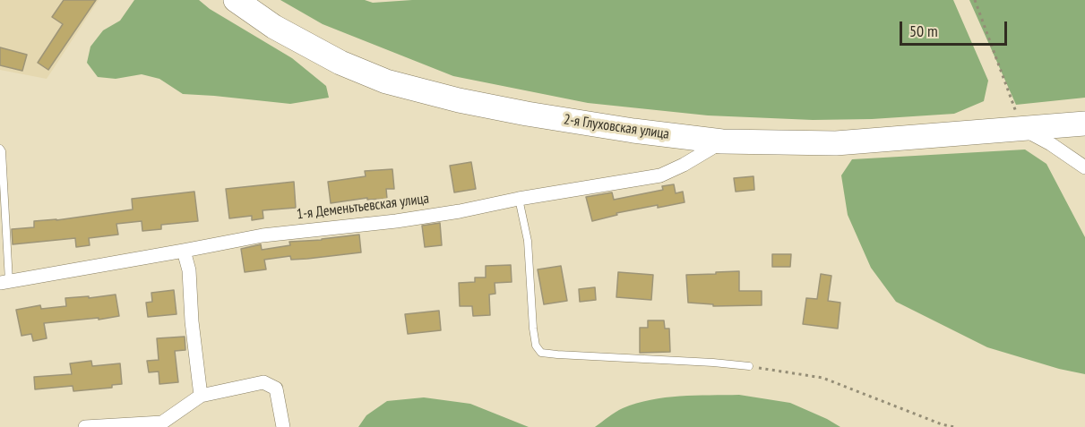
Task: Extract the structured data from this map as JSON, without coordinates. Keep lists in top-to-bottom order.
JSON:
{
  "streets": {
    "highway": ["2-я Глуховская улица"],
    "street": ["1-я Деменьтьевская улица"]
  },
  "crossings": [
    ["2-я Глуховская улица", "1-я Деменьтьевская улица"]
  ],
  "scale_bar": "50 m"
}
